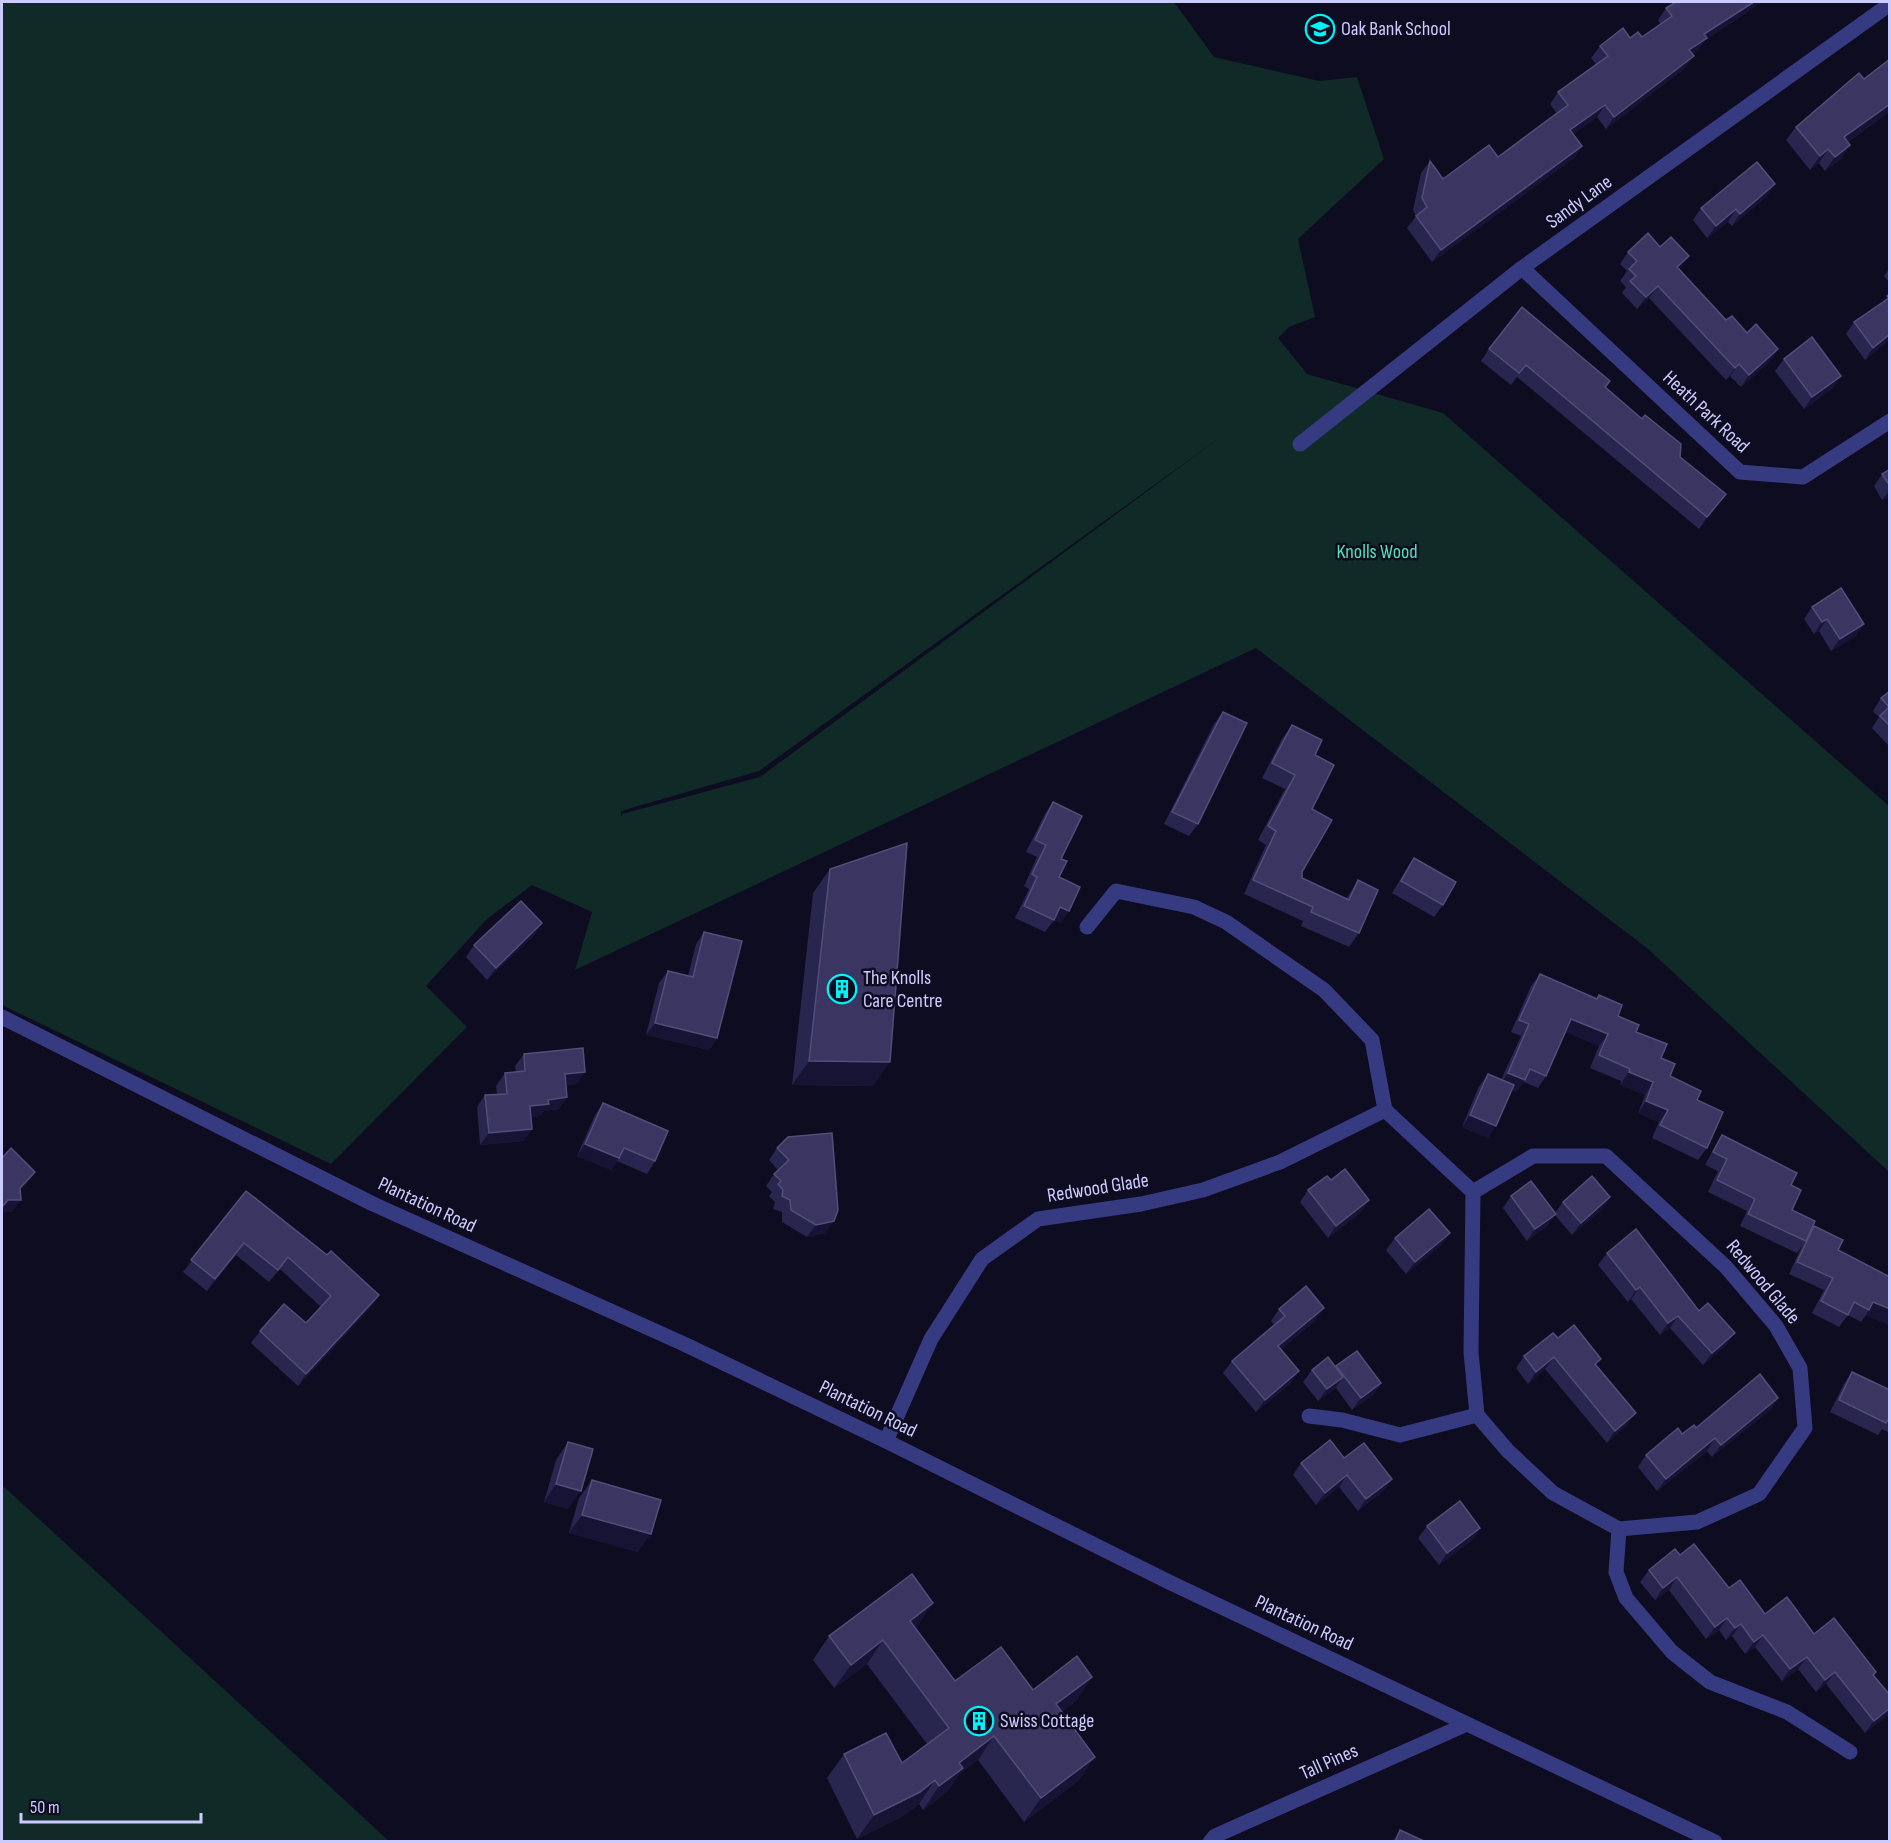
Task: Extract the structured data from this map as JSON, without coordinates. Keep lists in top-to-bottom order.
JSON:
{
  "streets": {
    "street": [
      "Sandy Lane",
      "Heath Park Road",
      "Redwood Glade",
      "Plantation Road",
      "Tall Pines"
    ]
  },
  "crossings": [
    ["Sandy Lane", "Heath Park Road"],
    ["Redwood Glade", "Plantation Road"],
    ["Plantation Road", "Tall Pines"]
  ],
  "parks": ["Knolls Wood"],
  "places": {
    "school or university": ["Oak Bank School"],
    "building": ["The Knolls Care Centre", "Swiss Cottage"]
  },
  "scale_bar": "50 m"
}
